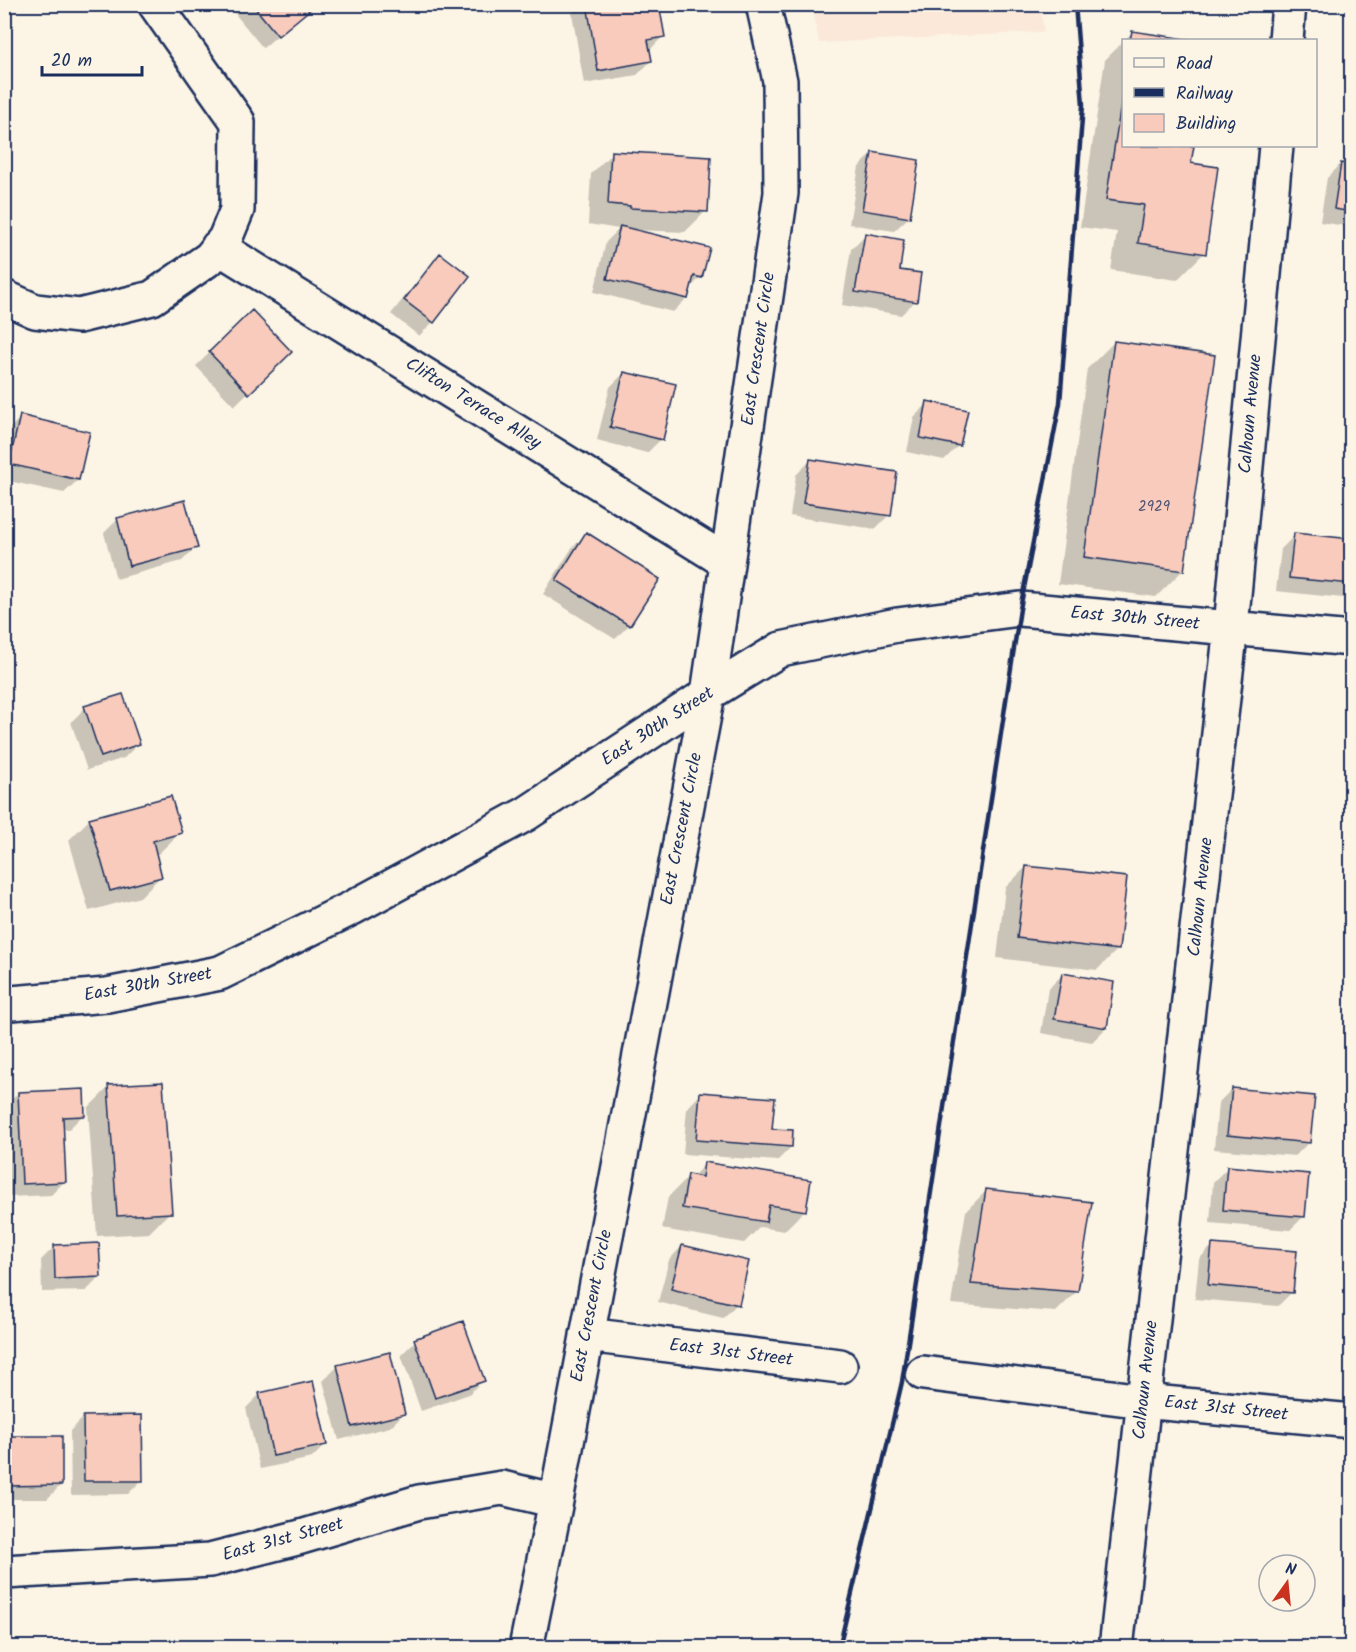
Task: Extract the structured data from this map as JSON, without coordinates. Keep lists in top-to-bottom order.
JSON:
{
  "streets": {
    "street": [
      "East Crescent Circle",
      "Clifton Terrace Alley",
      "Calhoun Avenue",
      "East 30th Street",
      "East 31st Street"
    ]
  },
  "crossings": [
    ["East Crescent Circle", "Clifton Terrace Alley"],
    ["East Crescent Circle", "East 30th Street"],
    ["East Crescent Circle", "East 31st Street"],
    ["Calhoun Avenue", "East 30th Street"],
    ["Calhoun Avenue", "East 31st Street"]
  ],
  "house_numbers": ["2929"],
  "legend": ["Road", "Railway", "Building"],
  "scale_bar": "20 m",
  "north": "top"
}
